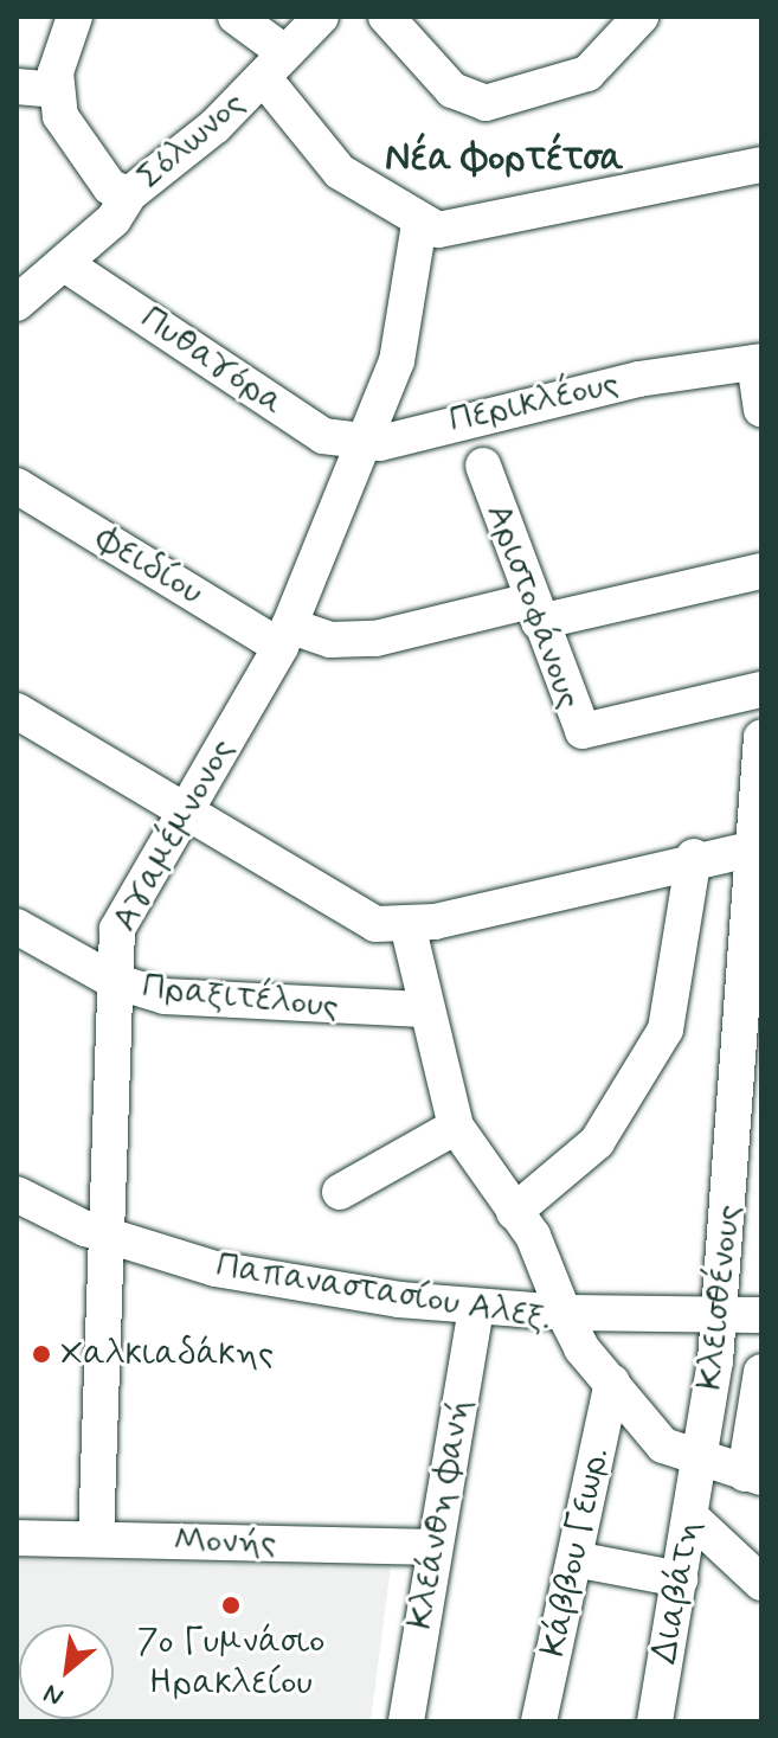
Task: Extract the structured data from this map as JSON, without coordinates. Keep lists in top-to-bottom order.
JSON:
{
  "streets": {
    "street": [
      "Σόλωνος",
      "Πυθαγόρα",
      "Περικλέους",
      "Φειδίου",
      "Αριστοφάνους",
      "Αγαμέμνονος",
      "Πραξιτέλους",
      "Παπαναστασίου Αλεξ.",
      "Κλεισθένους",
      "Κλεάνθη Φανή",
      "Μονής",
      "Κάββου Γεωρ.",
      "Διαβάτη"
    ]
  },
  "crossings": [
    ["Πυθαγόρα", "Περικλέους"],
    ["Πυθαγόρα", "Αγαμέμνονος"],
    ["Περικλέους", "Αγαμέμνονος"],
    ["Φειδίου", "Αριστοφάνους"],
    ["Φειδίου", "Αγαμέμνονος"],
    ["Αγαμέμνονος", "Πραξιτέλους"],
    ["Αγαμέμνονος", "Παπαναστασίου Αλεξ."],
    ["Αγαμέμνονος", "Μονής"],
    ["Παπαναστασίου Αλεξ.", "Κλεισθένους"],
    ["Παπαναστασίου Αλεξ.", "Κλεάνθη Φανή"],
    ["Παπαναστασίου Αλεξ.", "Κάββου Γεωρ."],
    ["Παπαναστασίου Αλεξ.", "Διαβάτη"],
    ["Κλεισθένους", "Διαβάτη"],
    ["Κλεάνθη Φανή", "Μονής"]
  ],
  "districts": ["Νέα Φορτέτσα"],
  "places": ["Χαλκιαδάκης", "7o Γυμνάσιο Ηρακλείου"],
  "north": "bottom left"
}
